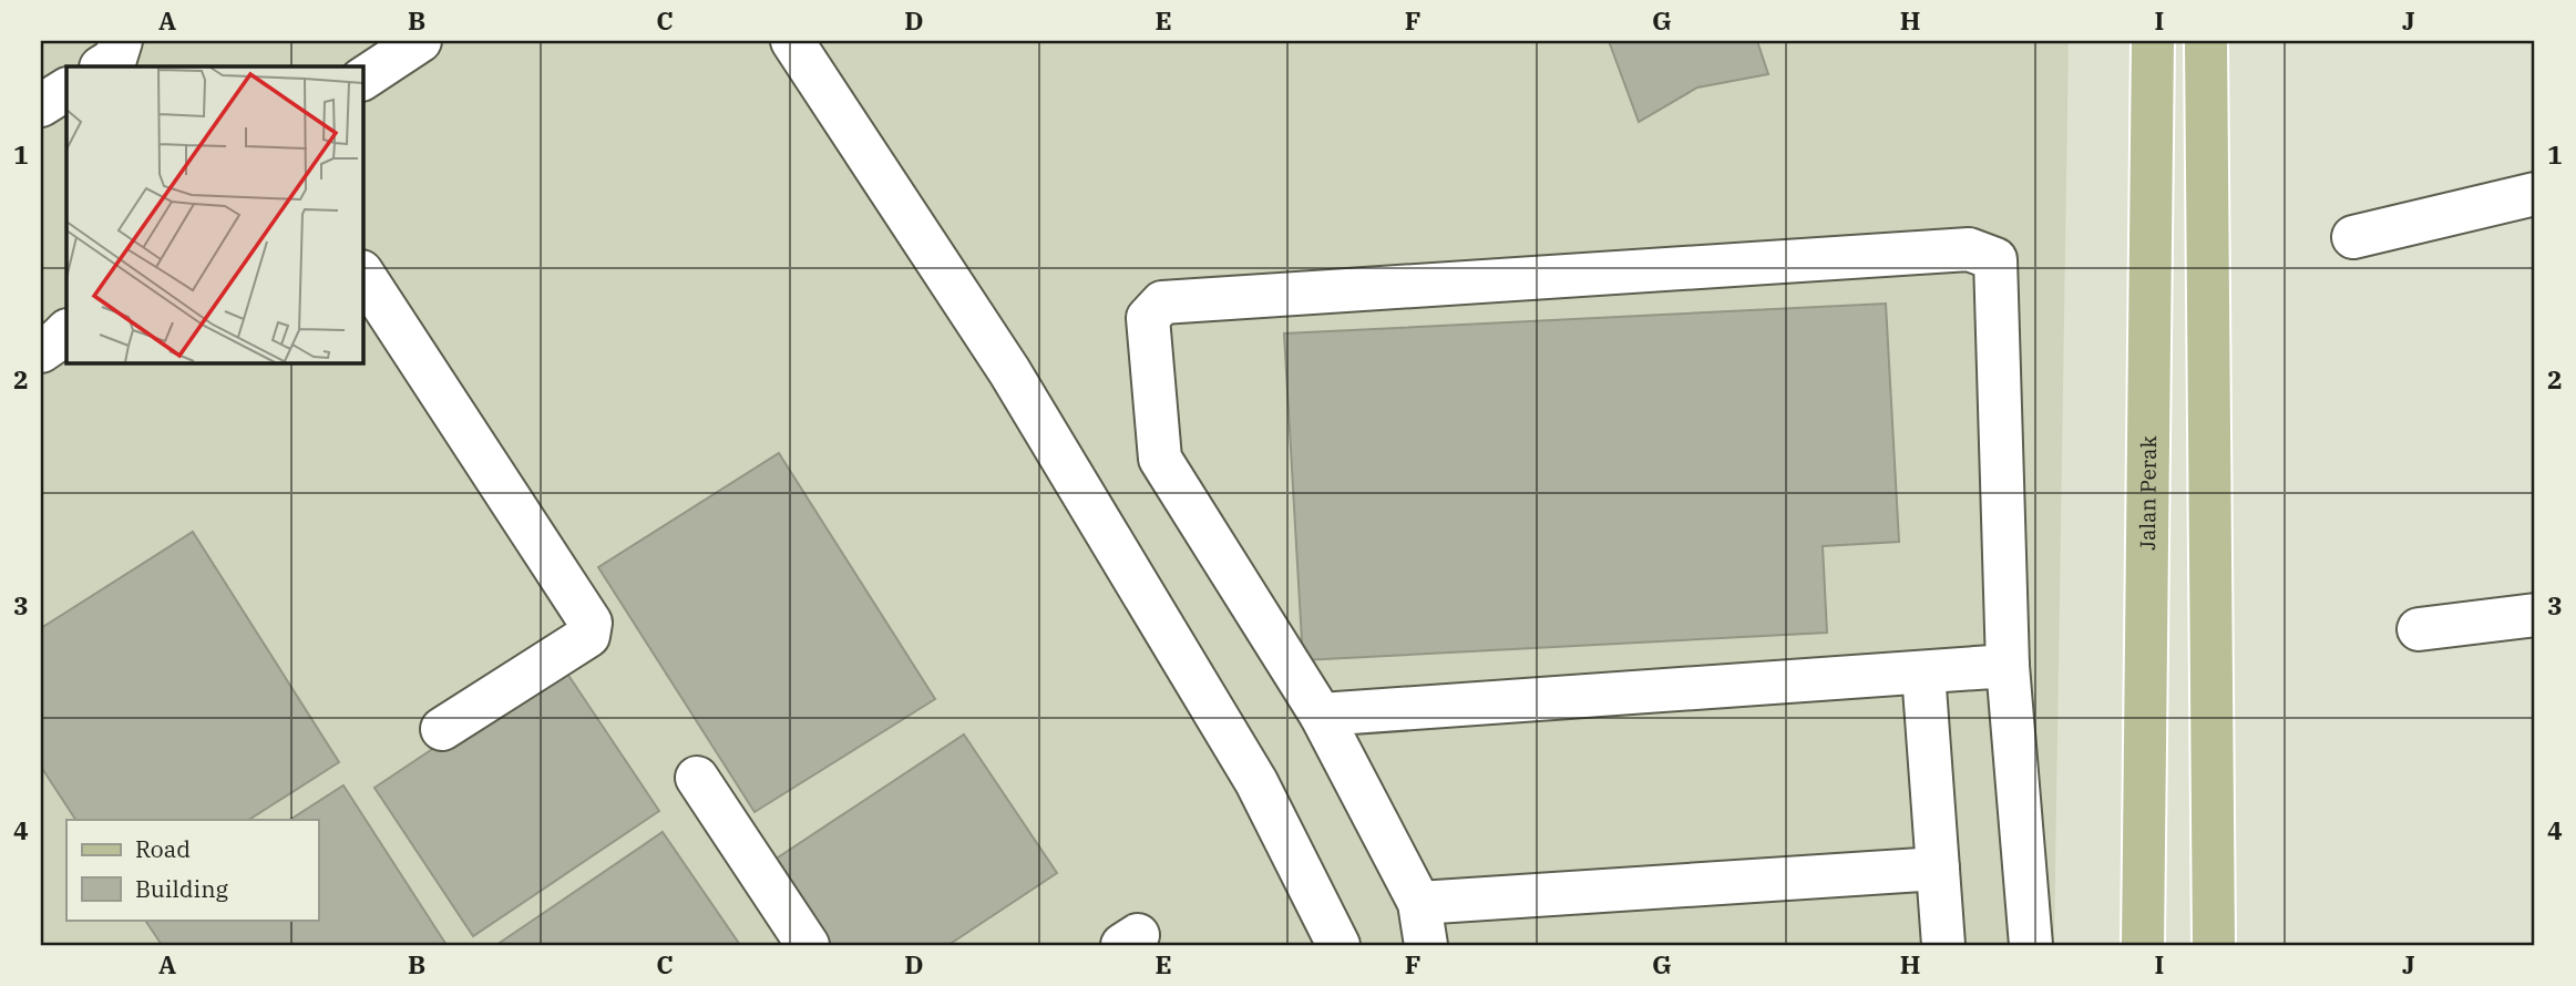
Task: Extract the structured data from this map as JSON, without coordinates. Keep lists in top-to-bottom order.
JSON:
{
  "streets": {
    "main road": ["Jalan Perak"]
  },
  "legend": ["Road", "Building"],
  "grid": {
    "columns": [
      "A",
      "B",
      "C",
      "D",
      "E",
      "F",
      "G",
      "H",
      "I",
      "J"
    ],
    "rows": [
      "1",
      "2",
      "3",
      "4"
    ]
  }
}
